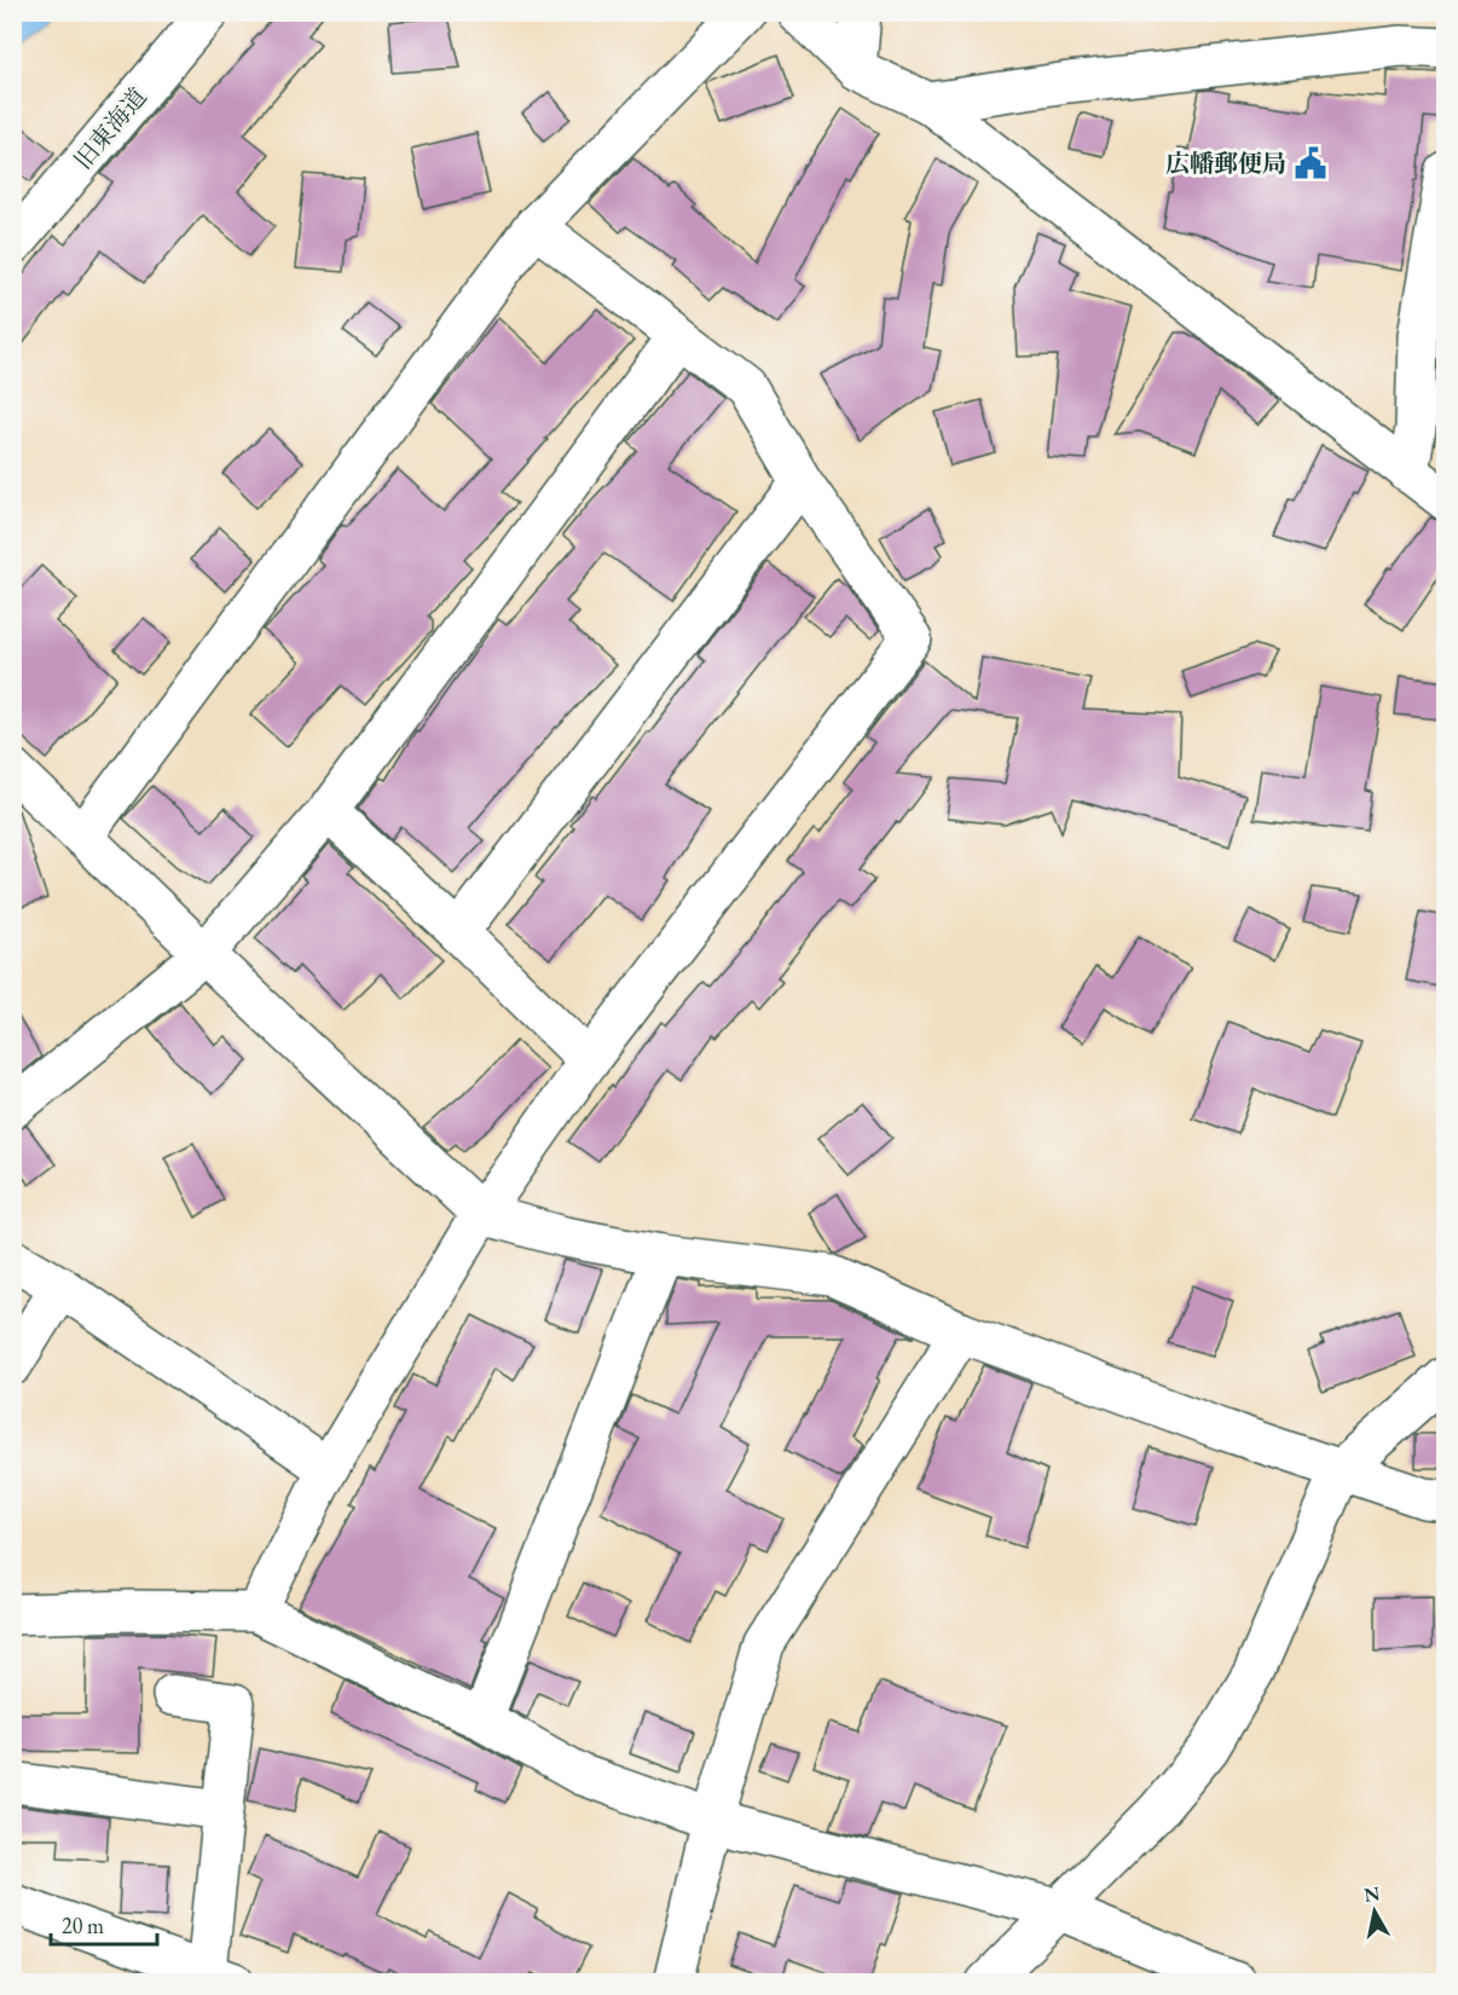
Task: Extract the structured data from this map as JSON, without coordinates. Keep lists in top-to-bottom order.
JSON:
{
  "streets": {
    "street": ["旧東海道"]
  },
  "places": {
    "public building": ["広幡郵便局"]
  },
  "scale_bar": "20 m",
  "north": "top"
}
